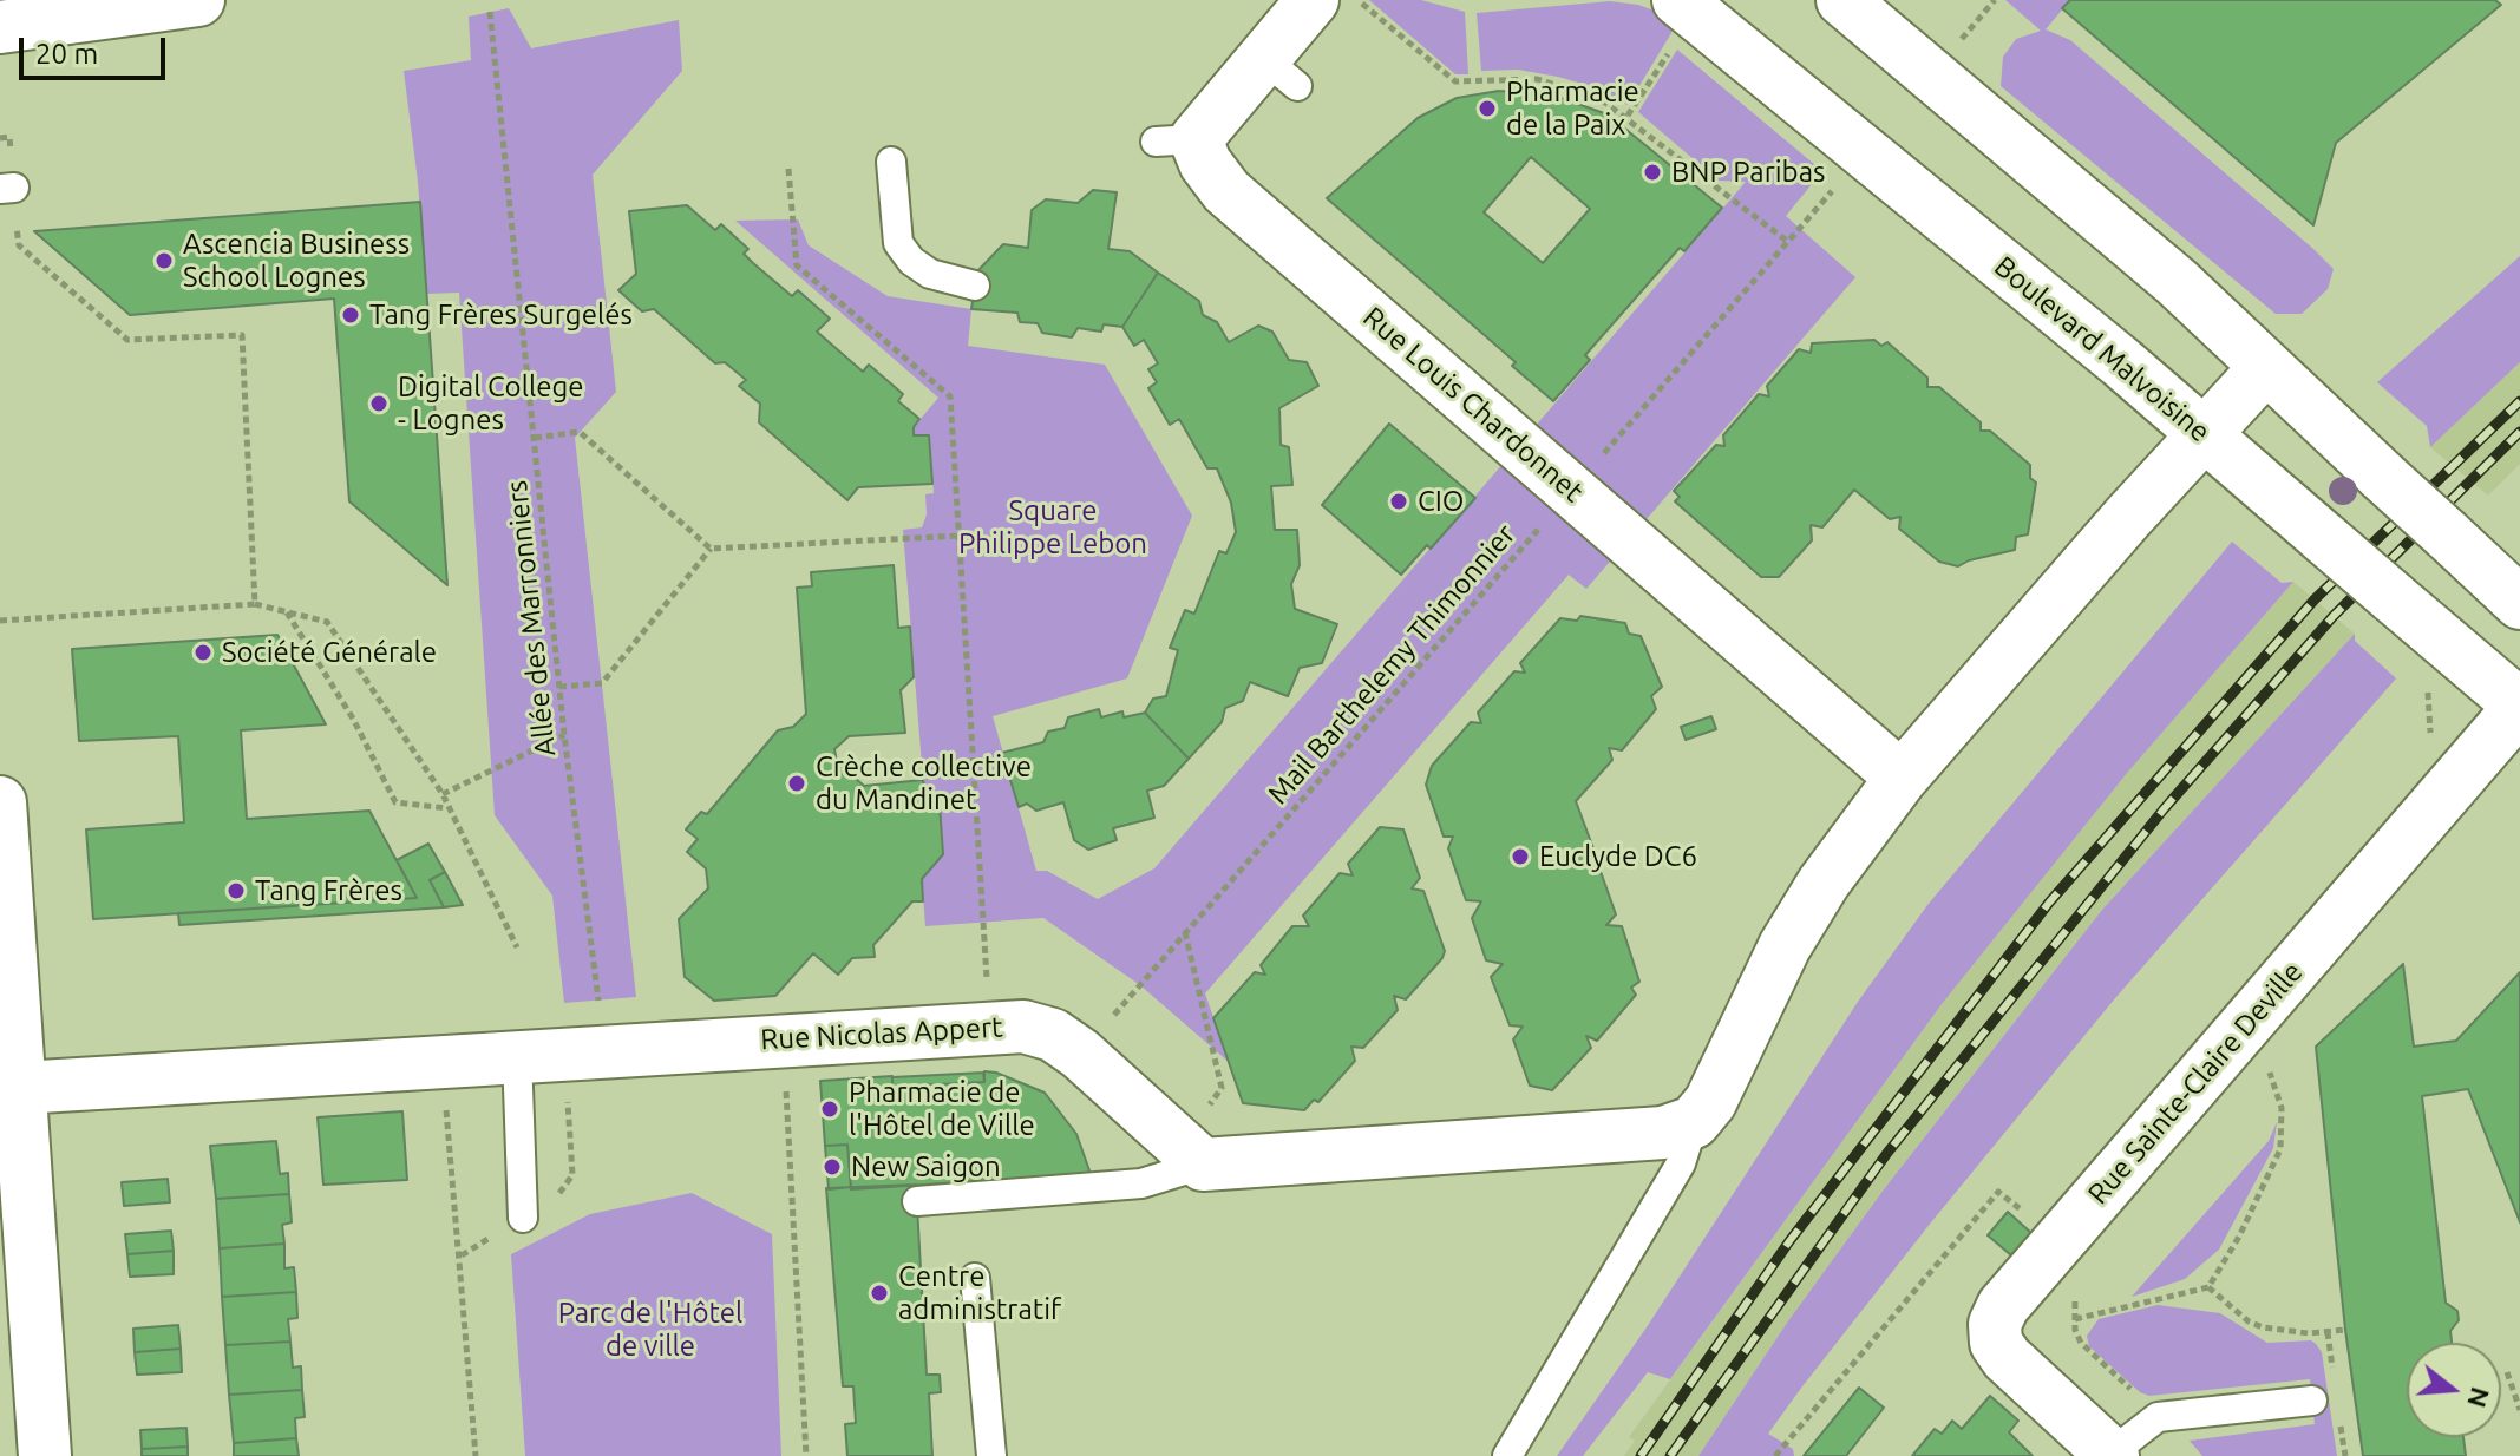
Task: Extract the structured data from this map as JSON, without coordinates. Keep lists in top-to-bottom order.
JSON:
{
  "streets": {
    "street": [
      "Boulevard Malvoisine",
      "Rue Louis Chardonnet",
      "Rue Nicolas Appert",
      "Rue Sainte-Claire Deville"
    ],
    "path": ["Allée des Marronniers", "Mail Barthelemy Thimonnier"]
  },
  "crossings": [
    ["Boulevard Malvoisine", "Rue Sainte-Claire Deville"],
    ["Rue Louis Chardonnet", "Mail Barthelemy Thimonnier"],
    ["Allée des Marronniers", "Rue Nicolas Appert"]
  ],
  "parks": ["Square Philippe Lebon", "Parc de l'Hôtel de ville"],
  "places": [
    "Pharmacie de la Paix",
    "BNP Paribas",
    "Ascencia Business School Lognes",
    "Tang Frères Surgelés",
    "Digital College - Lognes",
    "CIO",
    "Société Générale",
    "Crèche collective du Mandinet",
    "Euclyde DC6",
    "Tang Frères",
    "Pharmacie de l'Hôtel de Ville",
    "New Saigon",
    "Centre administratif"
  ],
  "scale_bar": "20 m",
  "north": "right"
}
